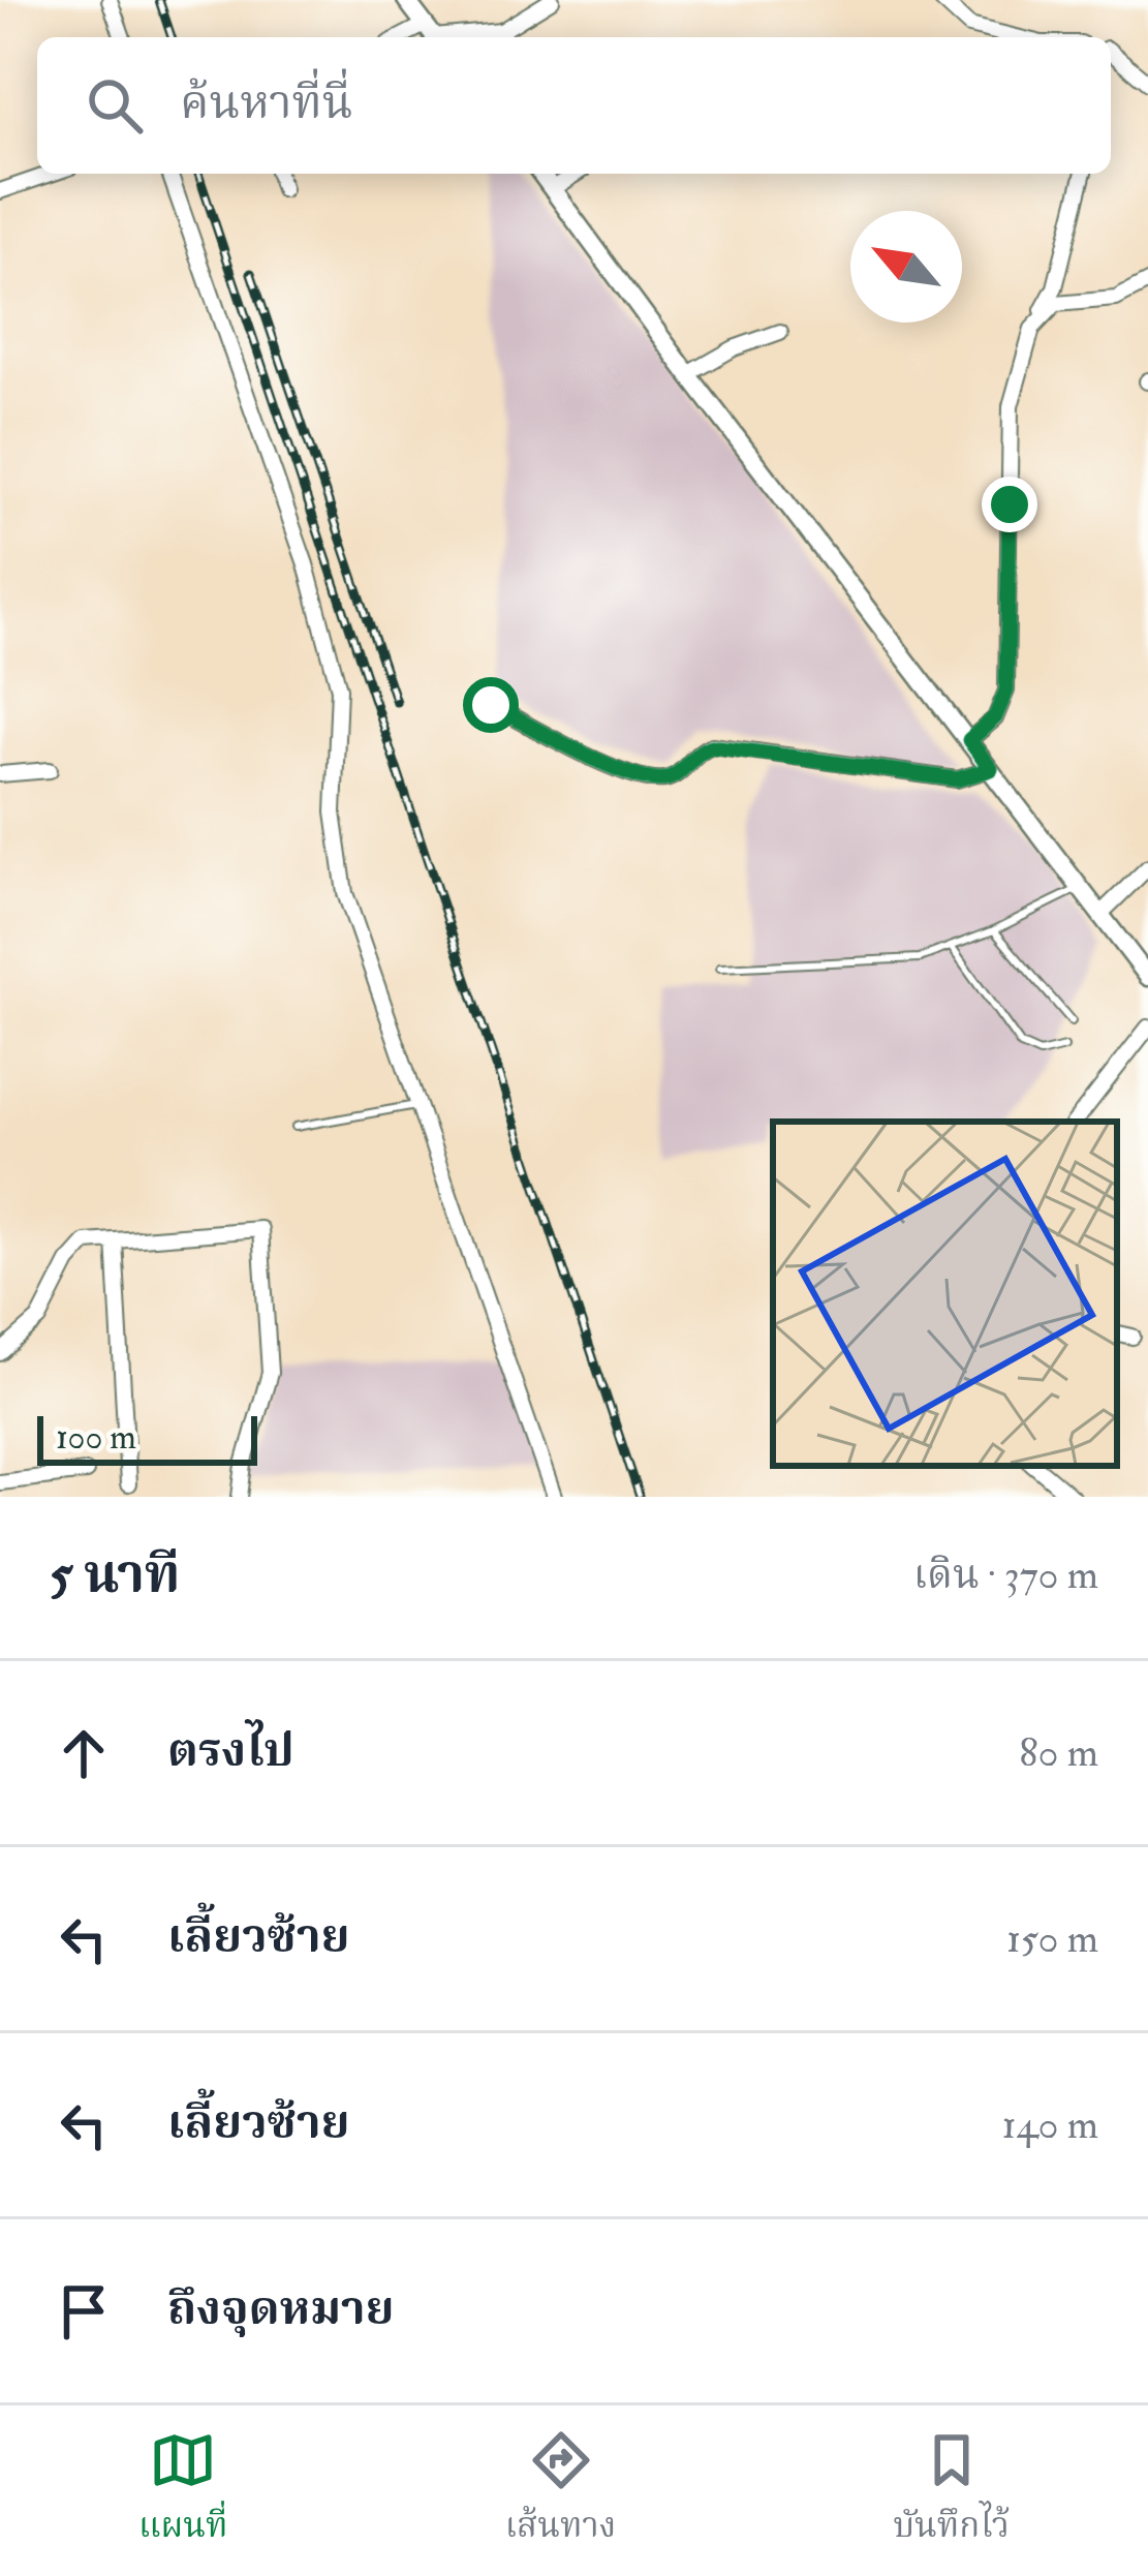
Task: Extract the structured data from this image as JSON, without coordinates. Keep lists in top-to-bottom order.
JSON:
{
  "scale_bar": "100 m",
  "north": "top left",
  "page": {
    "search": "ค้นหาที่นี่",
    "scale": "100 m",
    "heading": ["5 นาที", "เดิน · 370 m"],
    "list": [
      ["ตรงไป", "80 m"],
      ["เลี้ยวซ้าย", "150 m"],
      ["เลี้ยวซ้าย", "140 m"],
      "ถึงจุดหมาย"
    ],
    "nav": ["แผนที่", "เส้นทาง", "บันทึกไว้"]
  }
}
